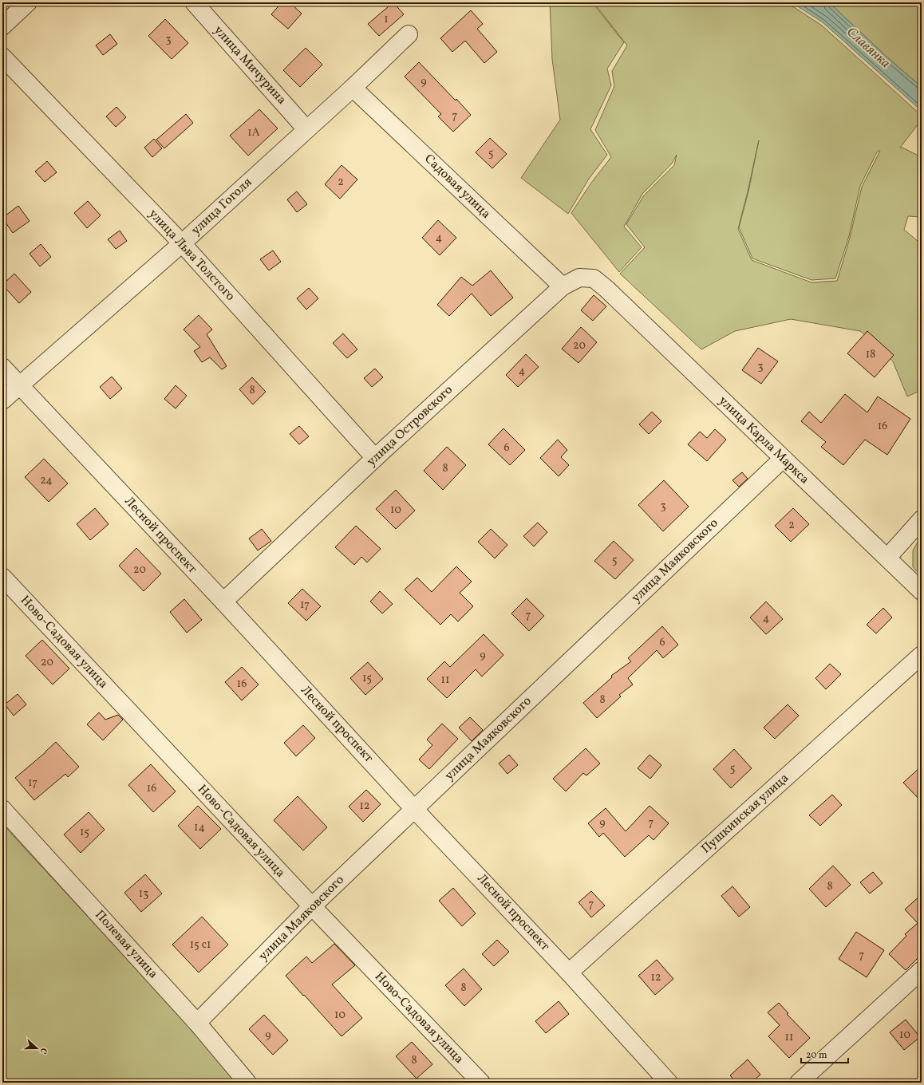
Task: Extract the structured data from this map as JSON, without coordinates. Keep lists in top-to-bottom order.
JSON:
{
  "streets": {
    "street": [
      "улица Мичурина",
      "Садовая улица",
      "улица Гоголя",
      "улица Льва Толстого",
      "улица Островского",
      "улица Карла Маркса",
      "Лесной проспект",
      "улица Маяковского",
      "Ново-Садовая улица",
      "Пушкинская улица",
      "Полевая улица"
    ]
  },
  "crossings": [
    ["улица Мичурина", "улица Гоголя"],
    ["Садовая улица", "улица Гоголя"],
    ["Садовая улица", "улица Островского"],
    ["улица Гоголя", "улица Льва Толстого"],
    ["улица Гоголя", "Лесной проспект"],
    ["улица Льва Толстого", "улица Островского"],
    ["улица Островского", "улица Карла Маркса"],
    ["улица Островского", "Лесной проспект"],
    ["улица Карла Маркса", "улица Маяковского"],
    ["Лесной проспект", "улица Маяковского"],
    ["Лесной проспект", "Пушкинская улица"],
    ["улица Маяковского", "Ново-Садовая улица"],
    ["улица Маяковского", "Полевая улица"]
  ],
  "water": ["Славянка"],
  "house_numbers": [
    "1",
    "3",
    "9",
    "7",
    "1А",
    "5",
    "2",
    "4",
    "20",
    "18",
    "3",
    "4",
    "8",
    "16",
    "6",
    "8",
    "24",
    "3",
    "10",
    "2",
    "5",
    "20",
    "17",
    "7",
    "4",
    "6",
    "9",
    "20",
    "15",
    "11",
    "16",
    "8",
    "5",
    "17",
    "16",
    "12",
    "9",
    "7",
    "14",
    "15",
    "8",
    "13",
    "7",
    "15 с1",
    "7",
    "12",
    "8",
    "10",
    "9",
    "10",
    "11",
    "8"
  ],
  "scale_bar": "20 m",
  "north": "right"
}
